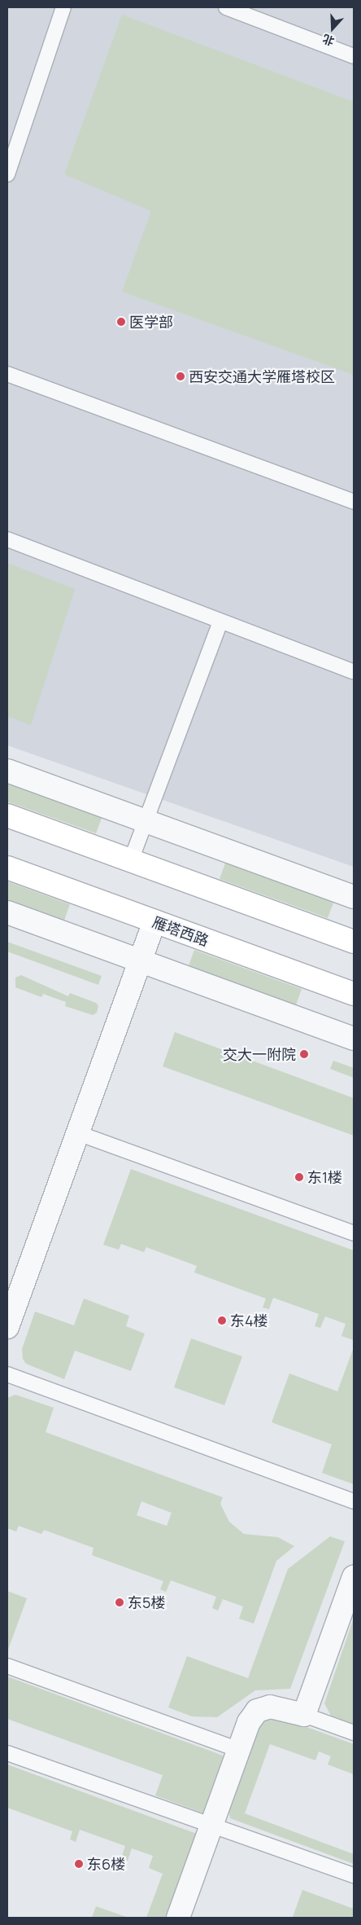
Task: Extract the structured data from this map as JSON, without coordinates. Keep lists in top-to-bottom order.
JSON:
{
  "streets": {
    "main road": ["雁塔西路"]
  },
  "places": [
    "医学部",
    "西安交通大学雁塔校区",
    "交大一附院",
    "东1楼",
    "东4楼",
    "东5楼",
    "东6楼"
  ],
  "north": "bottom"
}
